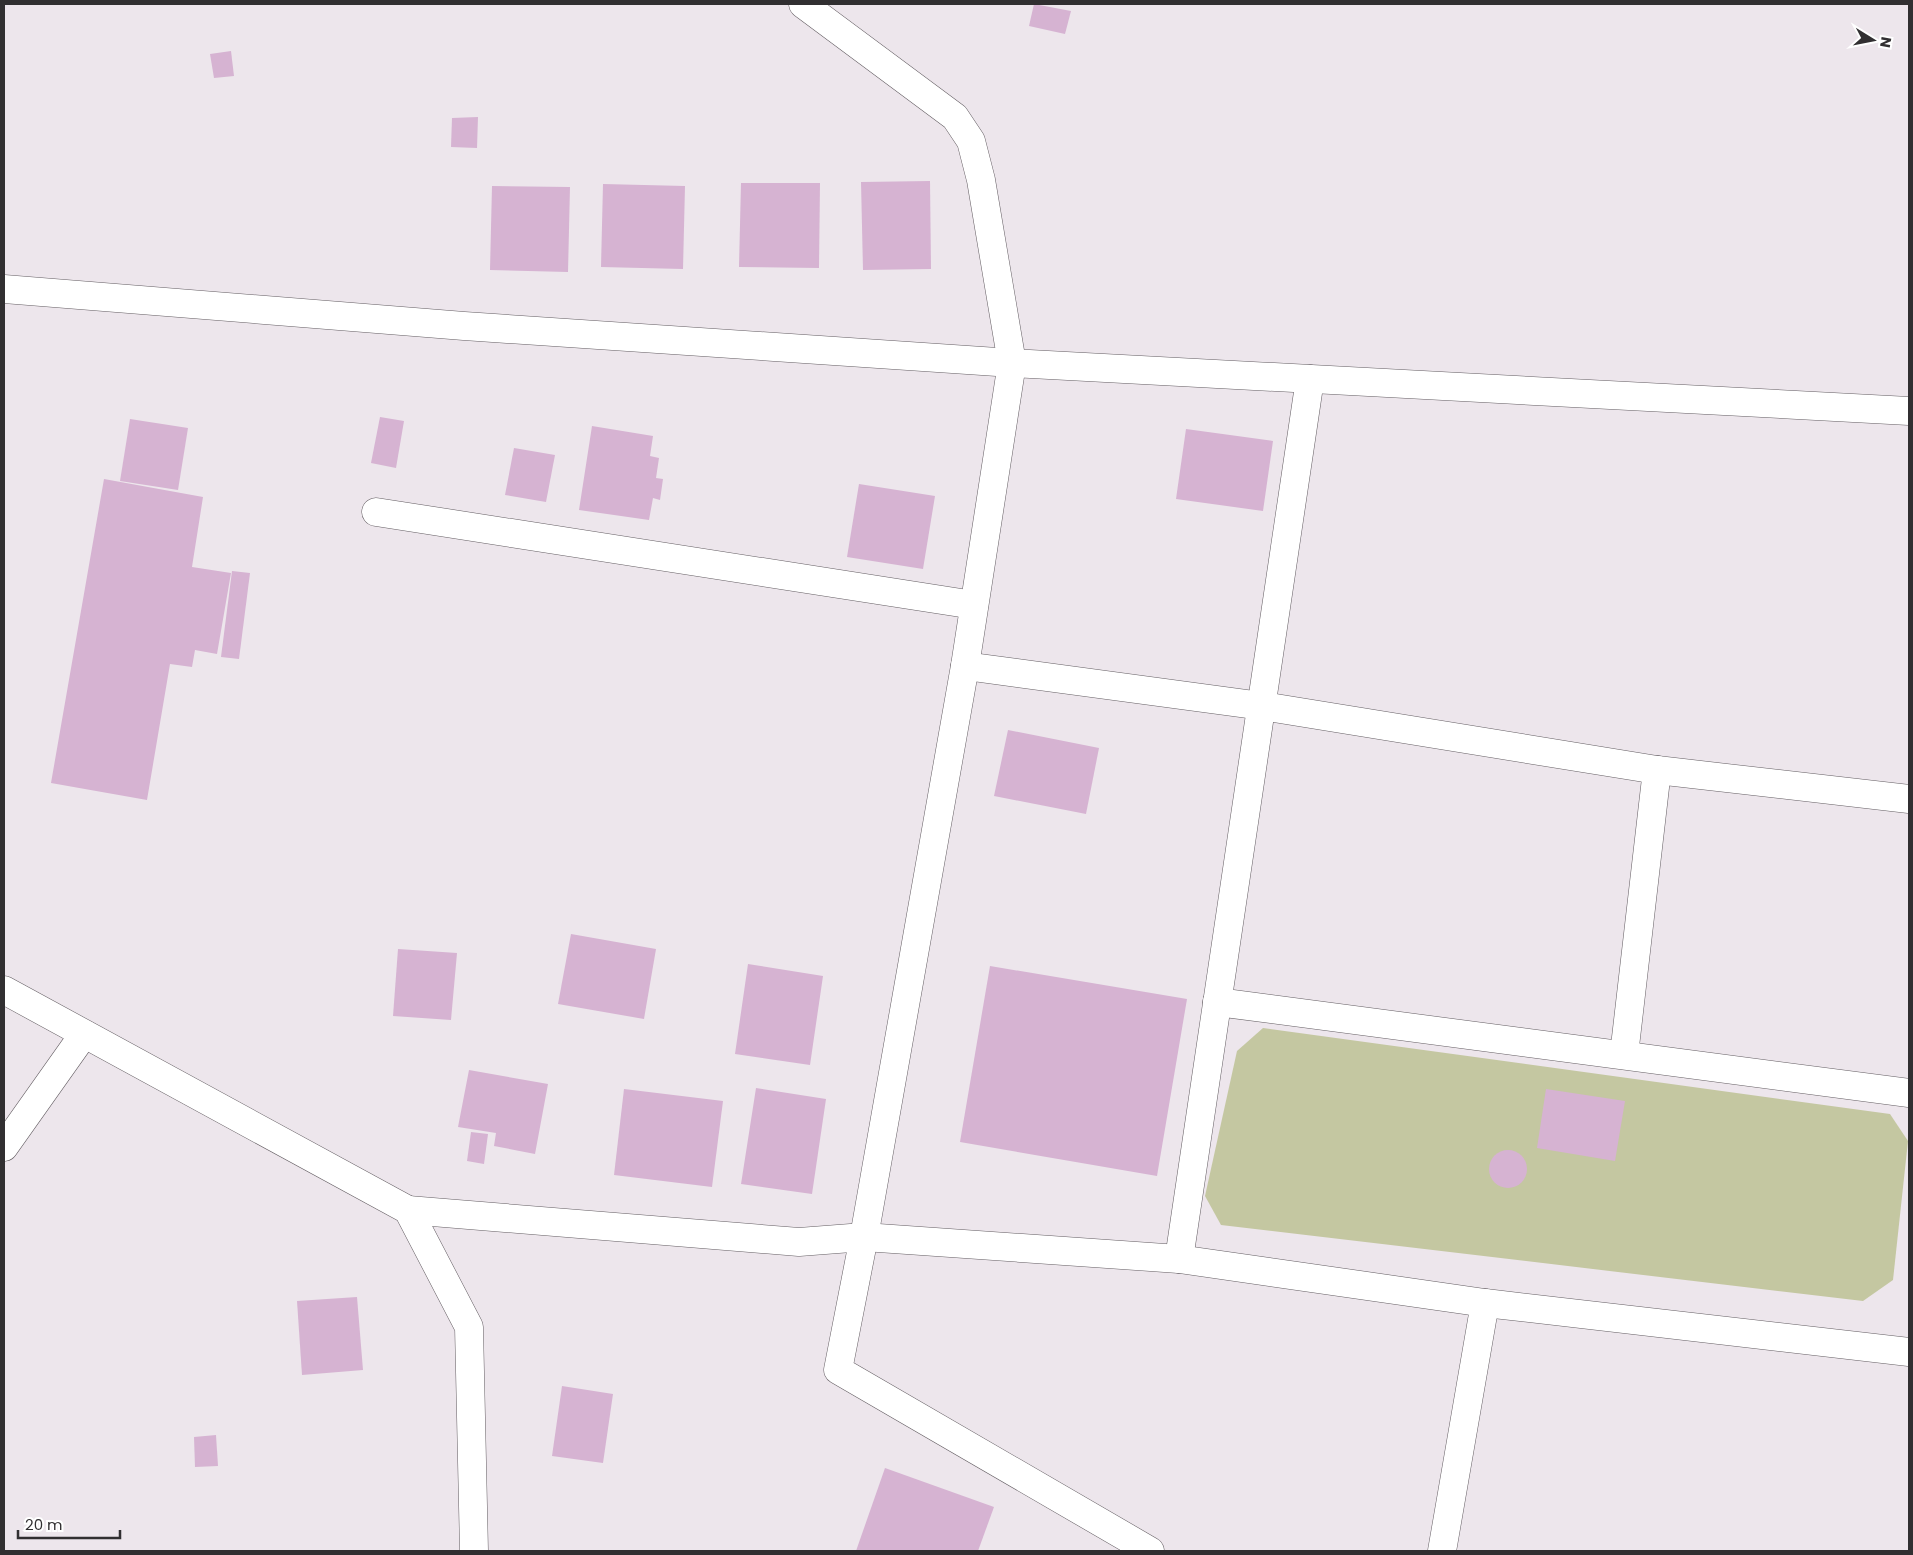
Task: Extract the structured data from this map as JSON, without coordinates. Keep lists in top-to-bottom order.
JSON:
{
  "scale_bar": "20 m",
  "north": "right"
}
